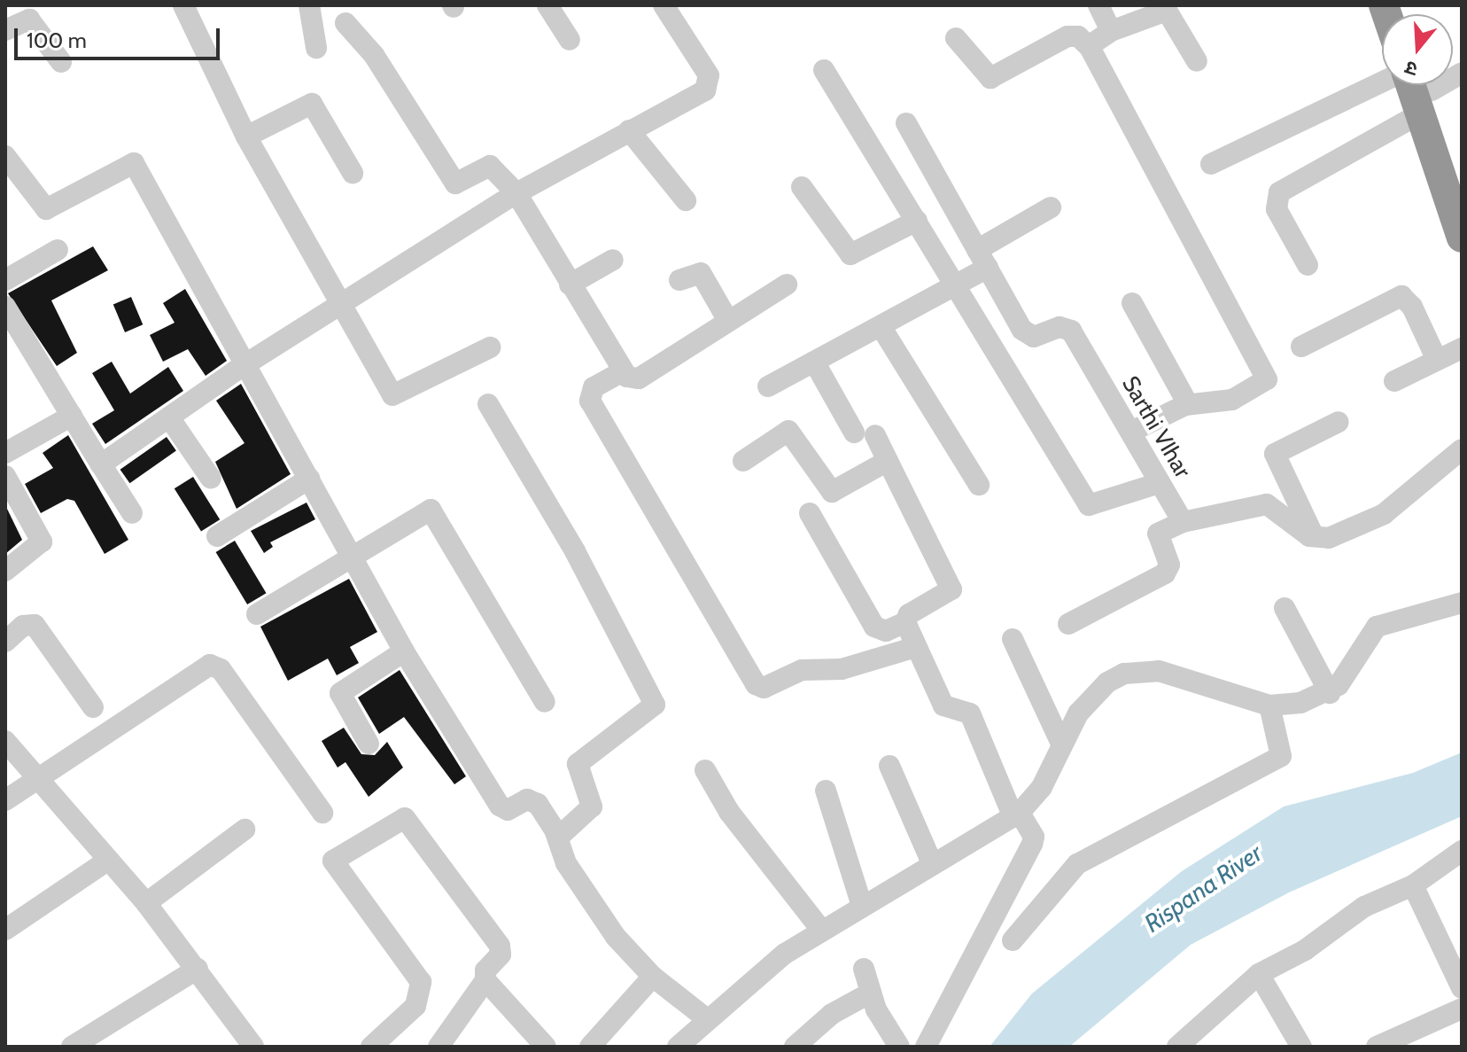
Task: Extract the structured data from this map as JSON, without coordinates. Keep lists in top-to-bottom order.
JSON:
{
  "streets": {
    "street": ["Sarthi VIhar"]
  },
  "water": ["Rispana River"],
  "scale_bar": "100 m",
  "north": "bottom"
}
